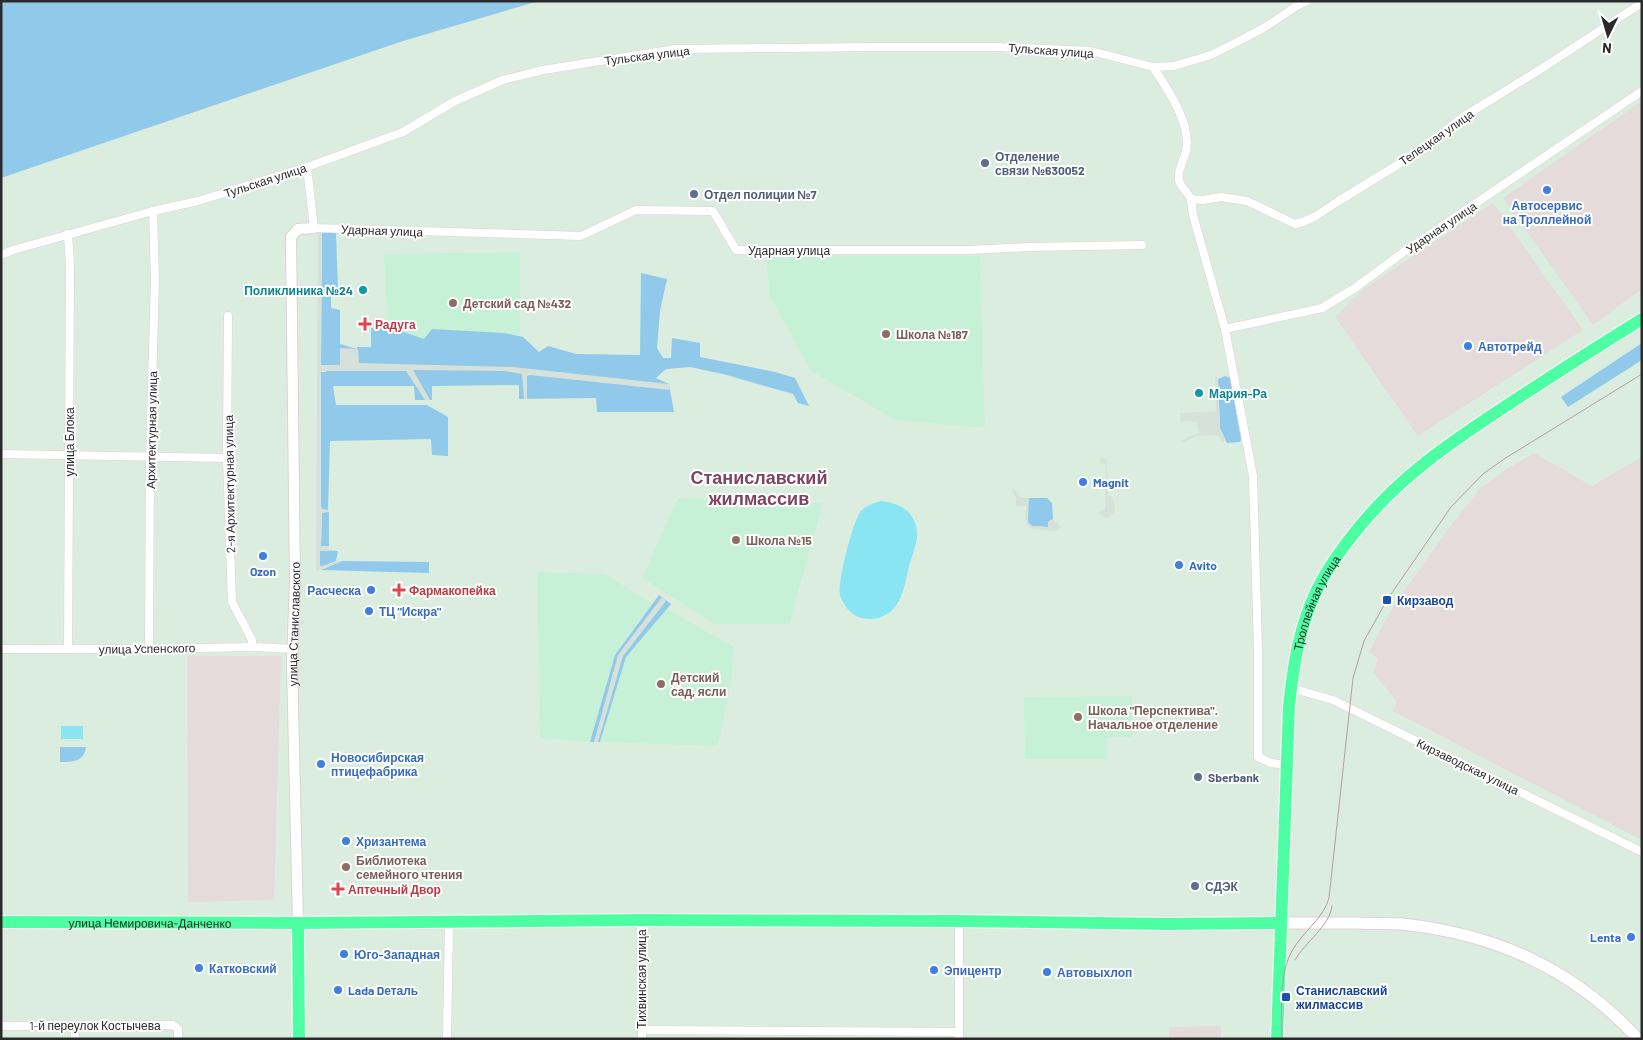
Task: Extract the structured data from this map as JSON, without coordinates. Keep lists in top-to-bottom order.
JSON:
{
  "streets": {
    "main road": ["Троллейная улица", "улица Станиславского", "улица Немировича-Данченко"],
    "street": [
      "Тульская улица",
      "Телецкая улица",
      "Ударная улица",
      "Архитектурная улица",
      "улица Блока",
      "2-я Архитектурная улица",
      "улица Успенского",
      "Кирзаводская улица",
      "Тихвинская улица",
      "1-й переулок Костычева"
    ]
  },
  "crossings": [
    ["Тульская улица", "Архитектурная улица"],
    ["Тульская улица", "улица Блока"],
    ["Ударная улица", "улица Станиславского"],
    ["Архитектурная улица", "улица Успенского"],
    ["улица Блока", "улица Успенского"],
    ["2-я Архитектурная улица", "улица Успенского"],
    ["Троллейная улица", "Кирзаводская улица"],
    ["Троллейная улица", "улица Немировича-Данченко"],
    ["улица Станиславского", "улица Успенского"],
    ["улица Станиславского", "улица Немировича-Данченко"],
    ["улица Немировича-Данченко", "Тихвинская улица"]
  ],
  "districts": ["Станиславский жилмассив"],
  "places": {
    "other": [
      "Отделение связи №630052",
      "Автосервис на Троллейной",
      "Отдел полиции №7",
      "Поликлиника №24",
      "Детский сад №432",
      "Школа №187",
      "Автотрейд",
      "Мария-Ра",
      "Magnit",
      "Школа №15",
      "Ozon",
      "Avito",
      "Расческа",
      "ТЦ \"Искра\"",
      "Детский сад, ясли",
      "Школа \"Перспектива\". Начальное отделение",
      "Новосибирская птицефабрика",
      "Sberbank",
      "Хризантема",
      "Библиотека семейного чтения",
      "СДЭК",
      "Lenta",
      "Юго-Западная",
      "Катковский",
      "Эпицентр",
      "Автовыхлоп",
      "Lada Dеталь"
    ],
    "health": ["Радуга", "Фармакопейка", "Аптечный Двор"],
    "transit": ["Кирзавод", "Станиславский жилмассив"]
  },
  "north": "bottom"
}
